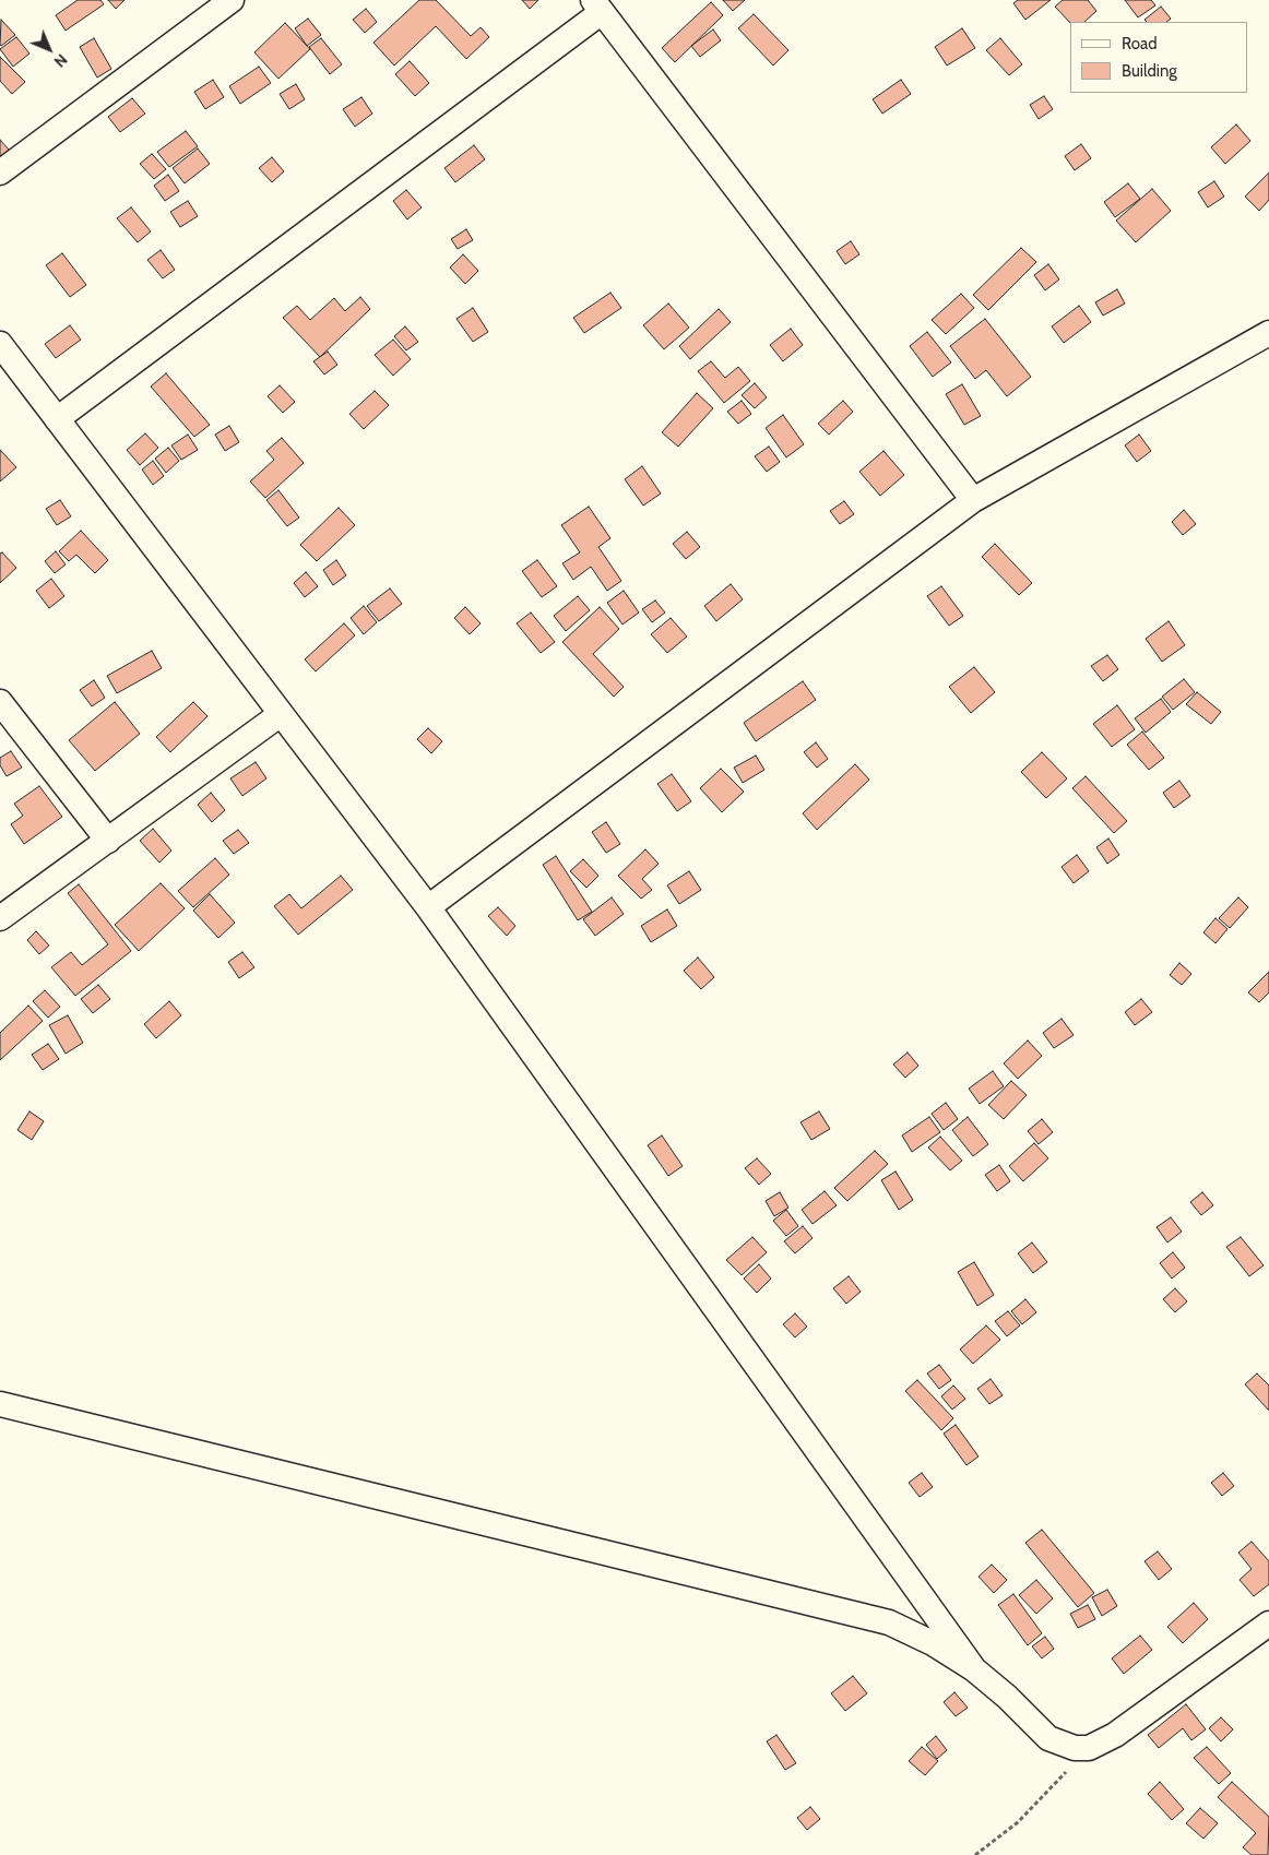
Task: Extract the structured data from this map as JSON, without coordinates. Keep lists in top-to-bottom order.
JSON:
{
  "legend": ["Road", "Building"],
  "north": "bottom right"
}
